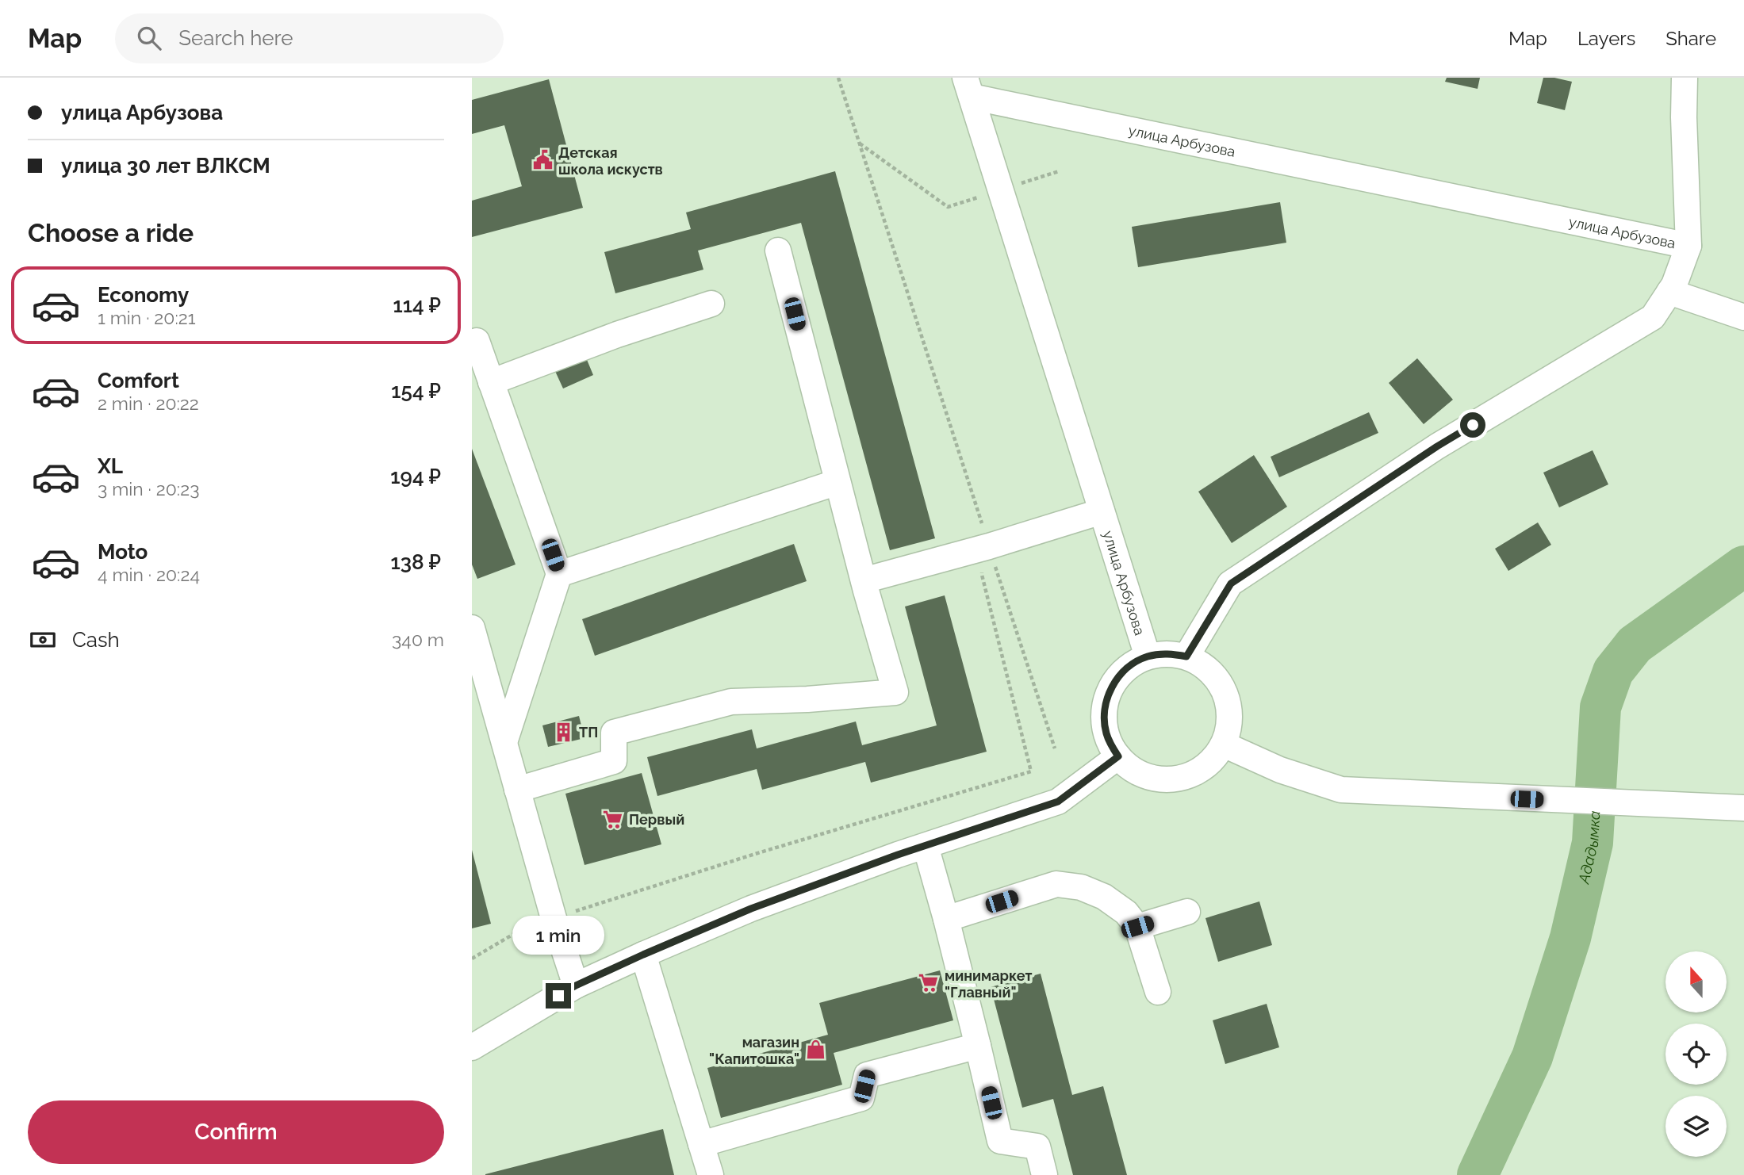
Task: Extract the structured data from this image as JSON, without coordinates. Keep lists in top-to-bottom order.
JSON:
{
  "streets": {
    "street": ["улица Арбузова"]
  },
  "water": ["Ададымка"],
  "places": {
    "public building": ["Детская школа искуств"],
    "building": ["ТП"],
    "supermarket": ["Первый", "минимаркет \"Главный\""],
    "shop": ["магазин \"Капитошка\""]
  },
  "north": "top",
  "page": {
    "header": "Map",
    "search": "Search here",
    "nav": ["Map", "Layers", "Share"],
    "banner": ["улица Арбузова", "улица 30 лет ВЛКСМ"],
    "heading": "Choose a ride",
    "list": [
      {
        "name": "Economy",
        "note": "1 min · 20:21",
        "value": "114 ₽"
      },
      {
        "name": "Comfort",
        "note": "2 min · 20:22",
        "value": "154 ₽"
      },
      {
        "name": "XL",
        "note": "3 min · 20:23",
        "value": "194 ₽"
      },
      {
        "name": "Moto",
        "note": "4 min · 20:24",
        "value": "138 ₽"
      }
    ],
    "pay": ["Cash", "340 m"],
    "bubble": "1 min",
    "buttons": "Confirm"
  }
}
